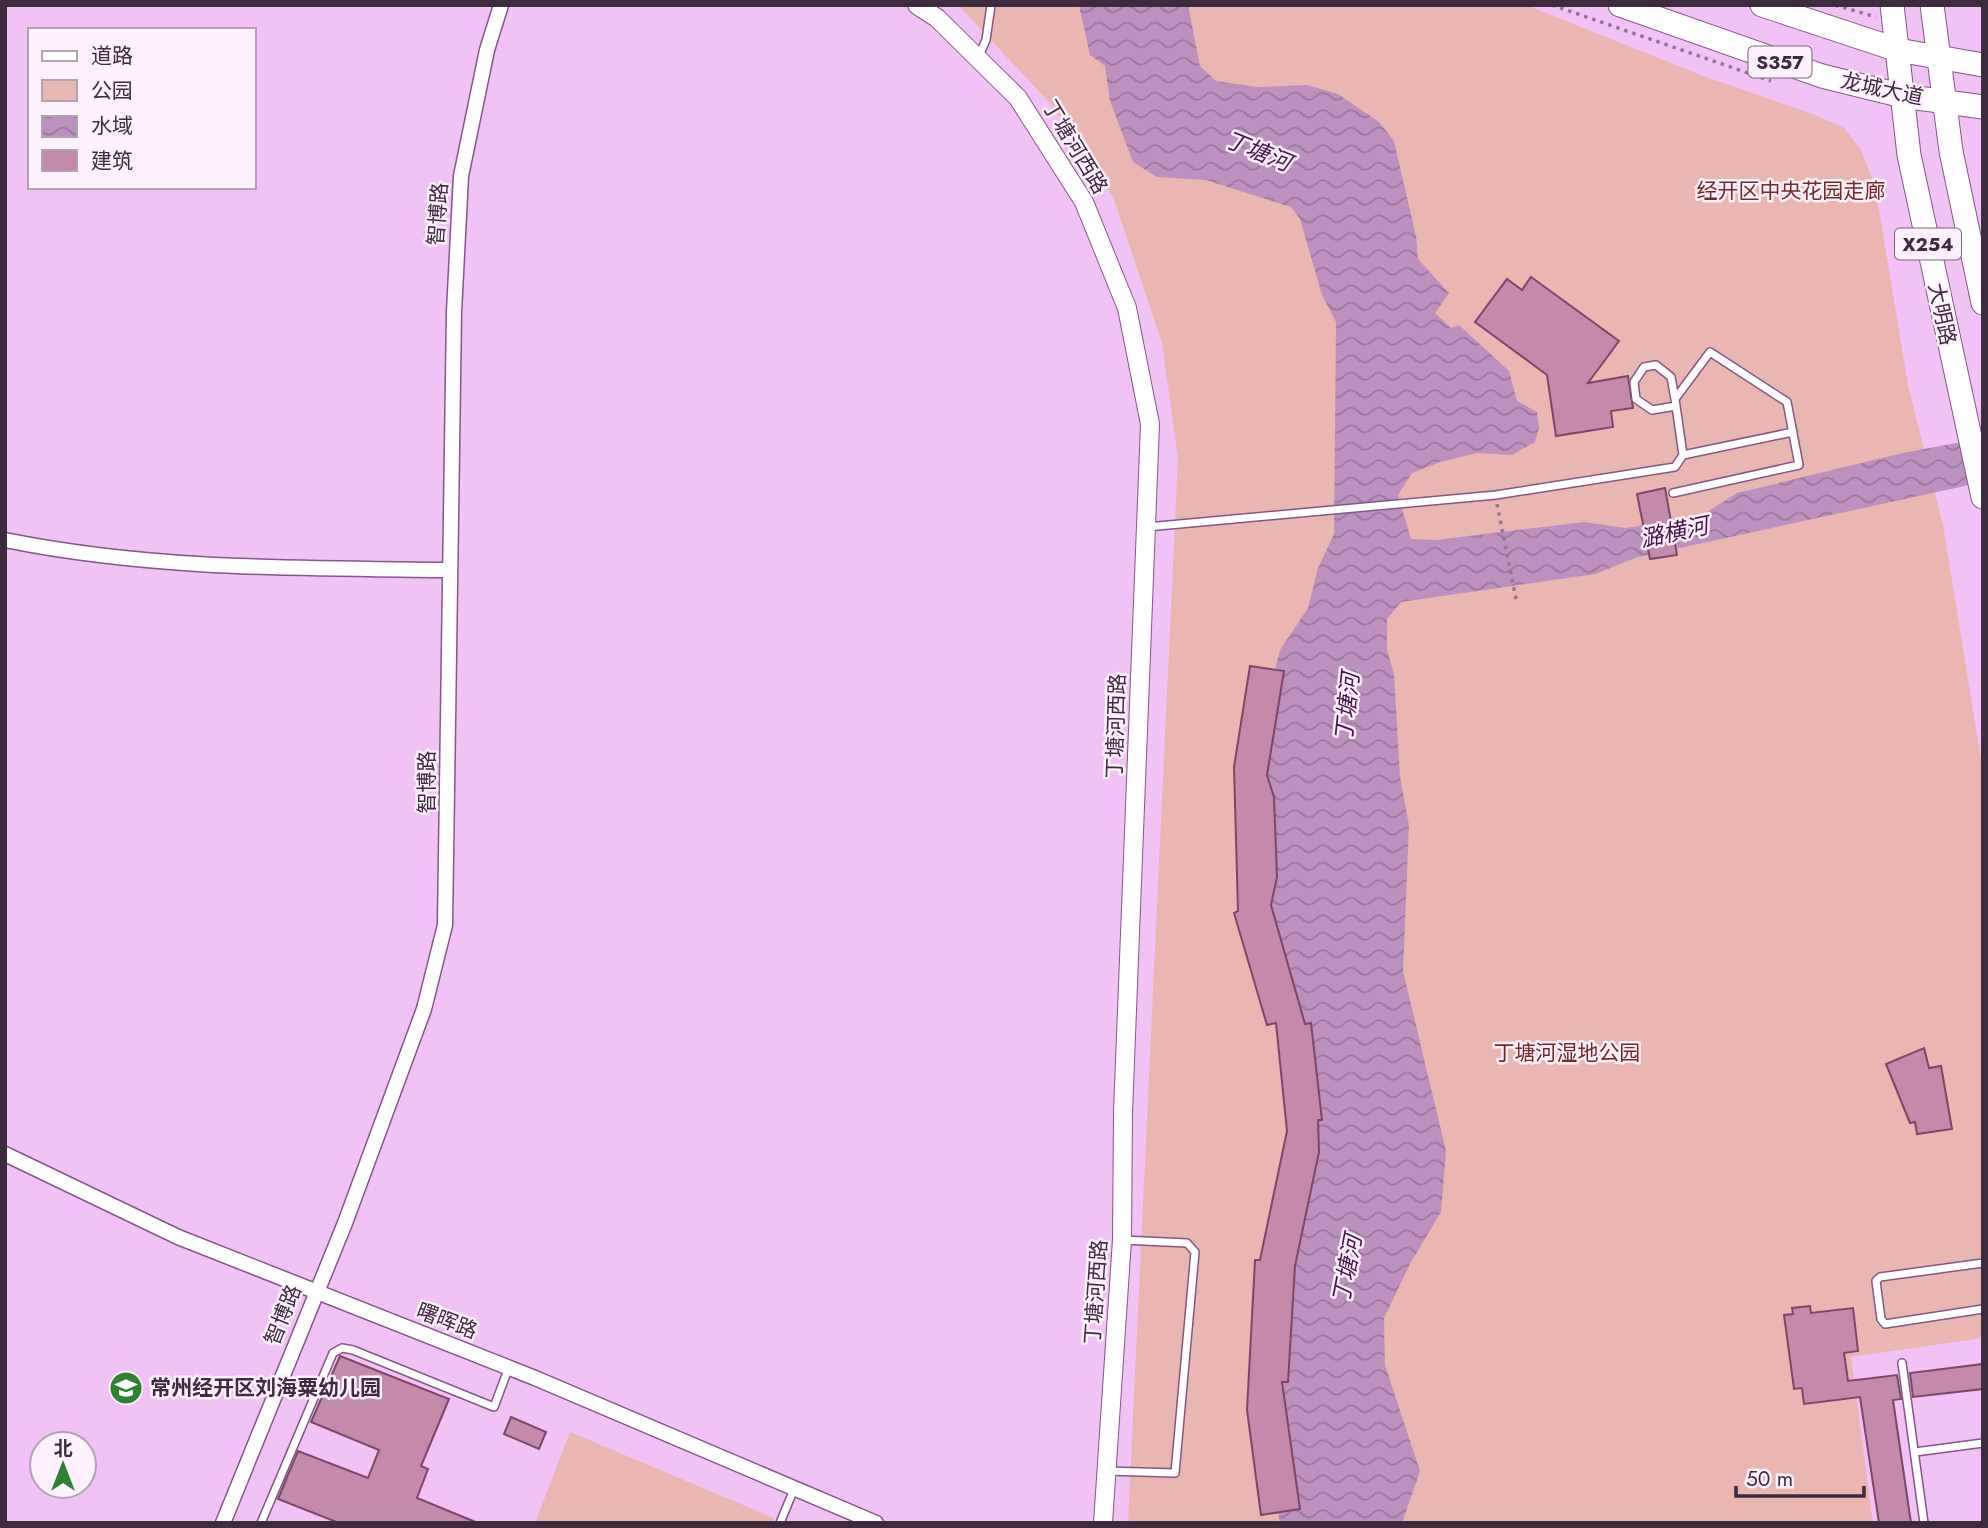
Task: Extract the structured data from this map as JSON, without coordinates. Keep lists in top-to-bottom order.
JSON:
{
  "streets": {
    "main road": [
      "S357",
      "龙城大道",
      "X254",
      "大明路"
    ],
    "street": ["丁塘河西路", "智博路", "曙晖路"]
  },
  "crossings": [
    ["S357", "龙城大道"],
    ["S357", "大明路"],
    ["龙城大道", "大明路"],
    ["智博路", "曙晖路"]
  ],
  "water": ["丁塘河", "潞横河"],
  "parks": ["经开区中央花园走廊", "丁塘河湿地公园"],
  "places": {
    "school or university": ["常州经开区刘海粟幼儿园"]
  },
  "legend": [
    "道路",
    "公园",
    "水域",
    "建筑"
  ],
  "scale_bar": "50 m",
  "north": "top"
}
